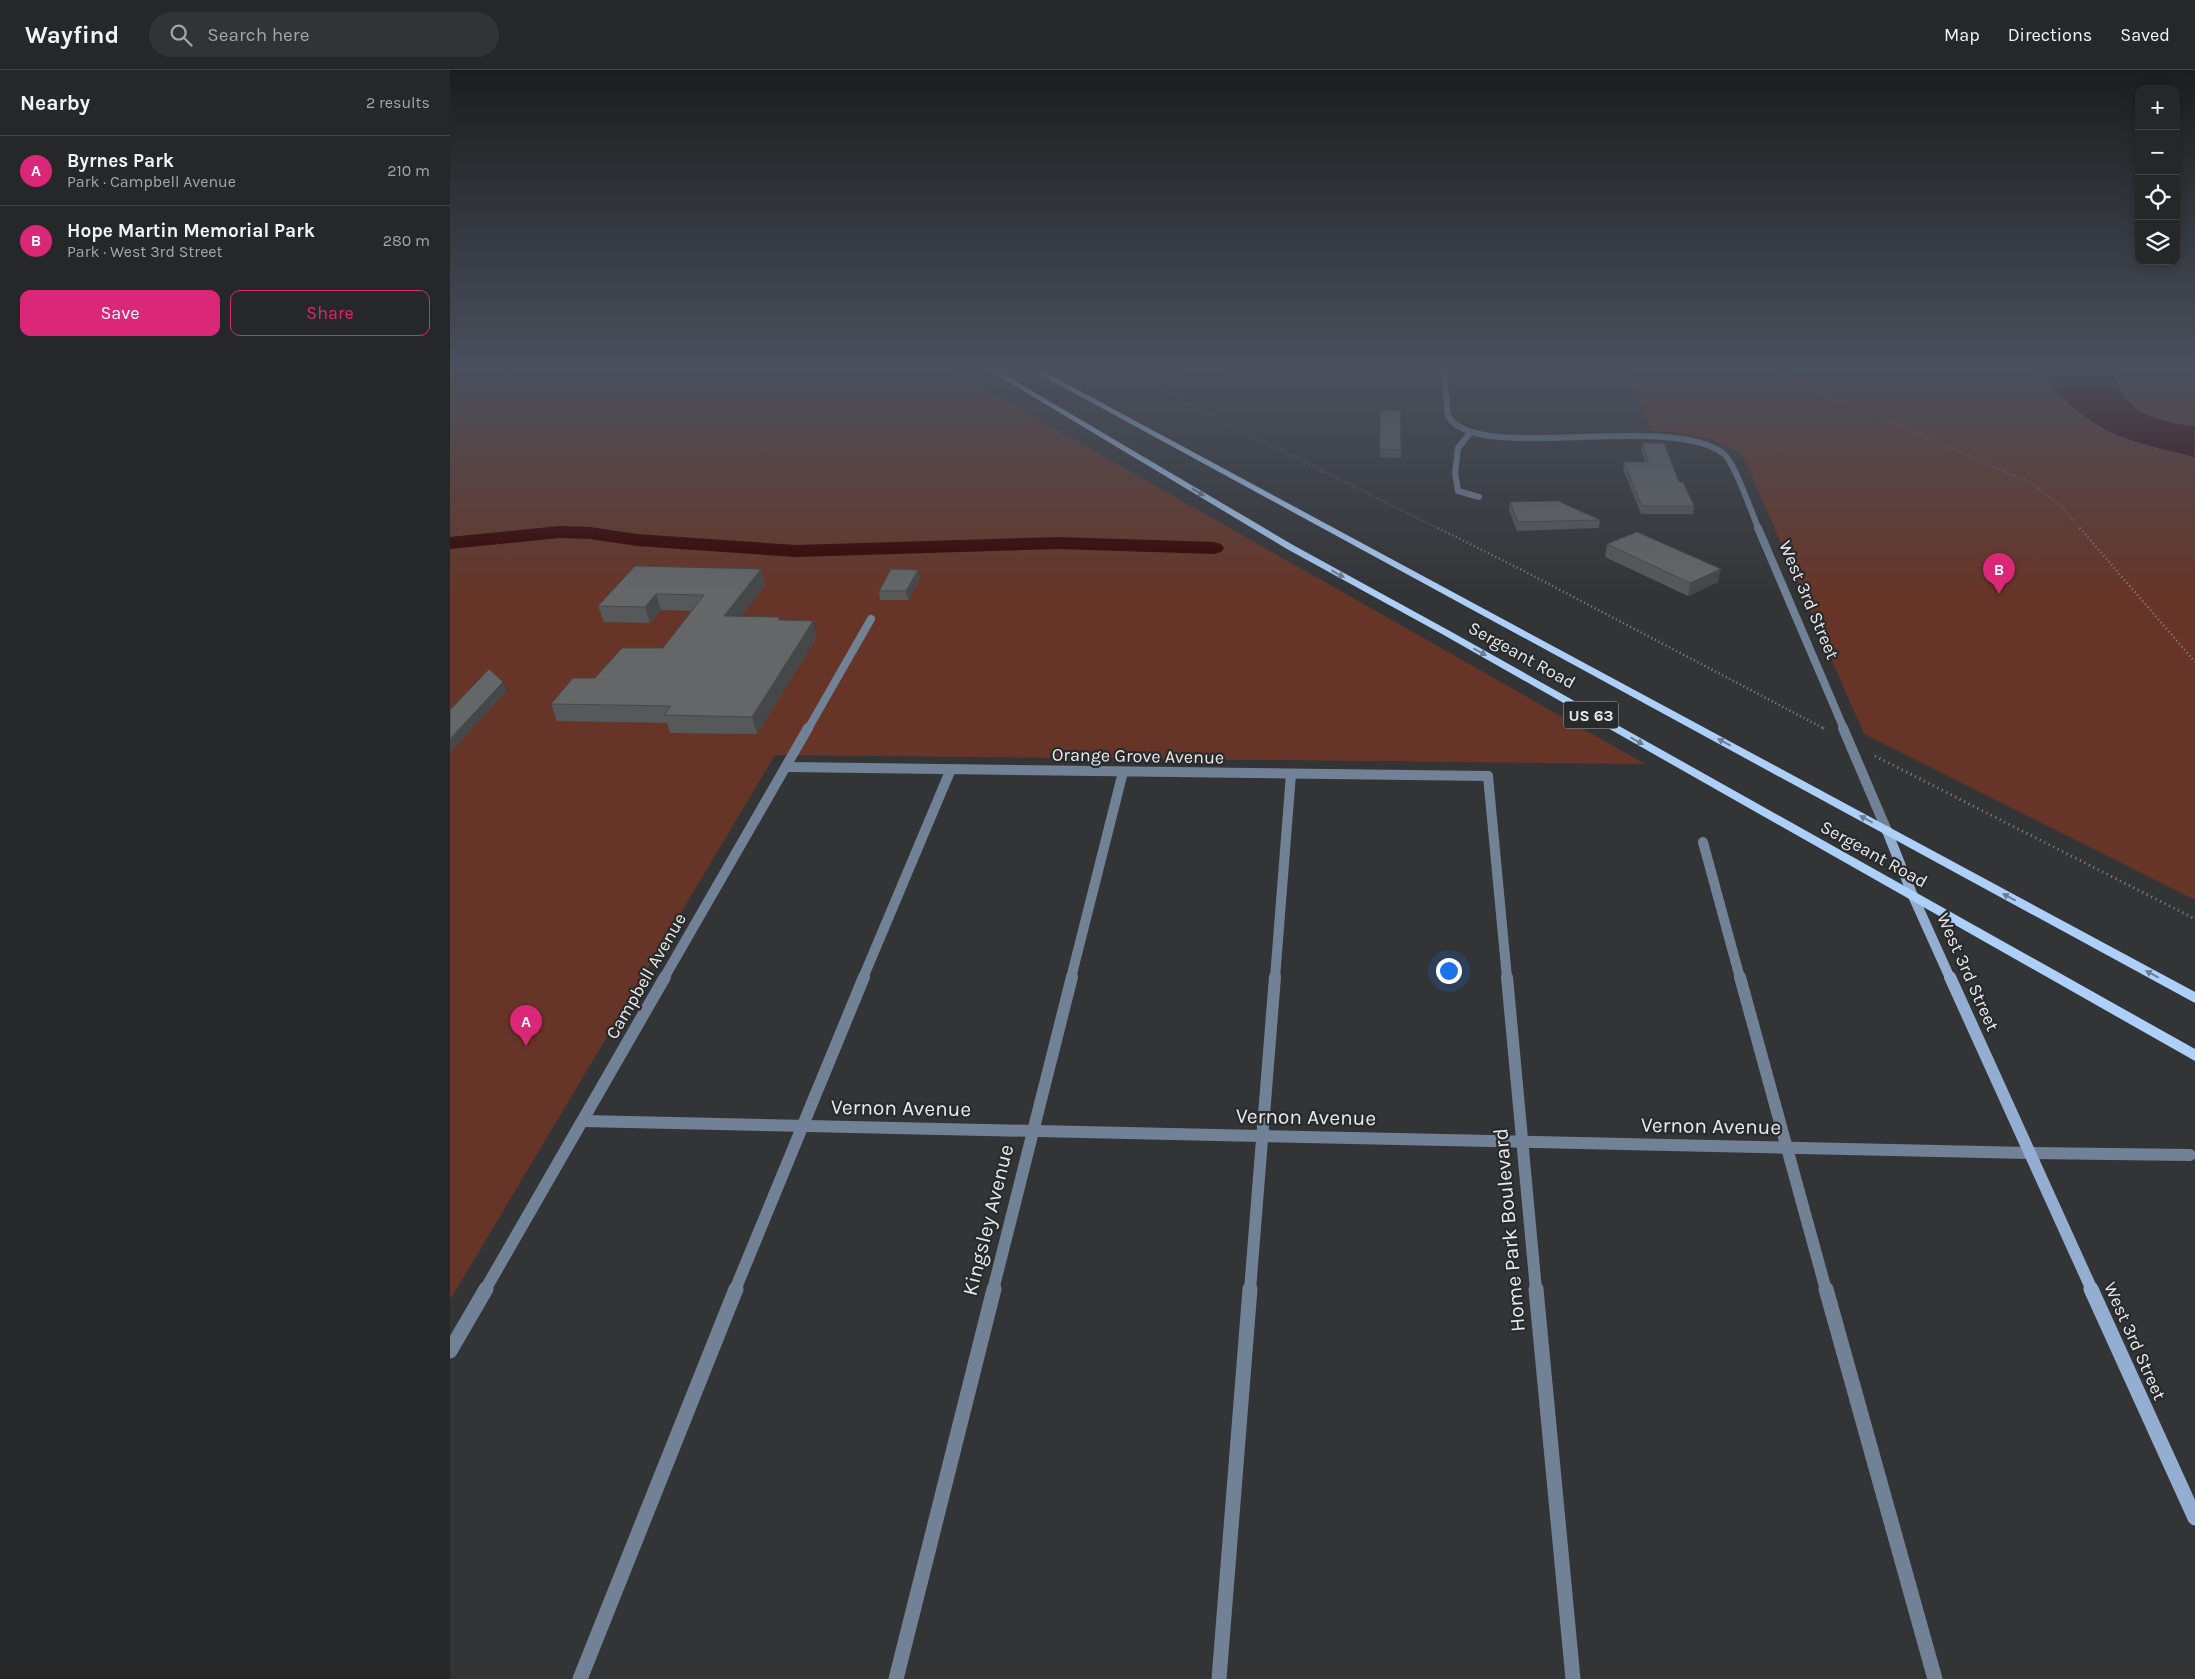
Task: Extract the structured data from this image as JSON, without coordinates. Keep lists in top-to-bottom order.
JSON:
{
  "streets": {
    "main road": ["Sergeant Road", "US 63"],
    "street": [
      "West 3rd Street",
      "Orange Grove Avenue",
      "Campbell Avenue",
      "Vernon Avenue",
      "Kingsley Avenue",
      "Home Park Boulevard"
    ]
  },
  "crossings": [
    ["West 3rd Street", "Sergeant Road"],
    ["West 3rd Street", "Vernon Avenue"],
    ["Orange Grove Avenue", "Campbell Avenue"],
    ["Orange Grove Avenue", "Kingsley Avenue"],
    ["Orange Grove Avenue", "Home Park Boulevard"],
    ["Campbell Avenue", "Vernon Avenue"],
    ["Vernon Avenue", "Kingsley Avenue"],
    ["Vernon Avenue", "Home Park Boulevard"]
  ],
  "page": {
    "header": "Wayfind",
    "search": "Search here",
    "nav": ["Map", "Directions", "Saved"],
    "heading": ["Nearby", "2 results"],
    "map_buttons": ["+", "−"],
    "list": [
      {
        "mark": "A",
        "name": "Byrnes Park",
        "note": "Park · Campbell Avenue",
        "value": "210 m"
      },
      {
        "mark": "B",
        "name": "Hope Martin Memorial Park",
        "note": "Park · West 3rd Street",
        "value": "280 m"
      }
    ],
    "buttons": ["Save", "Share"],
    "pins": ["B", "A"]
  }
}
